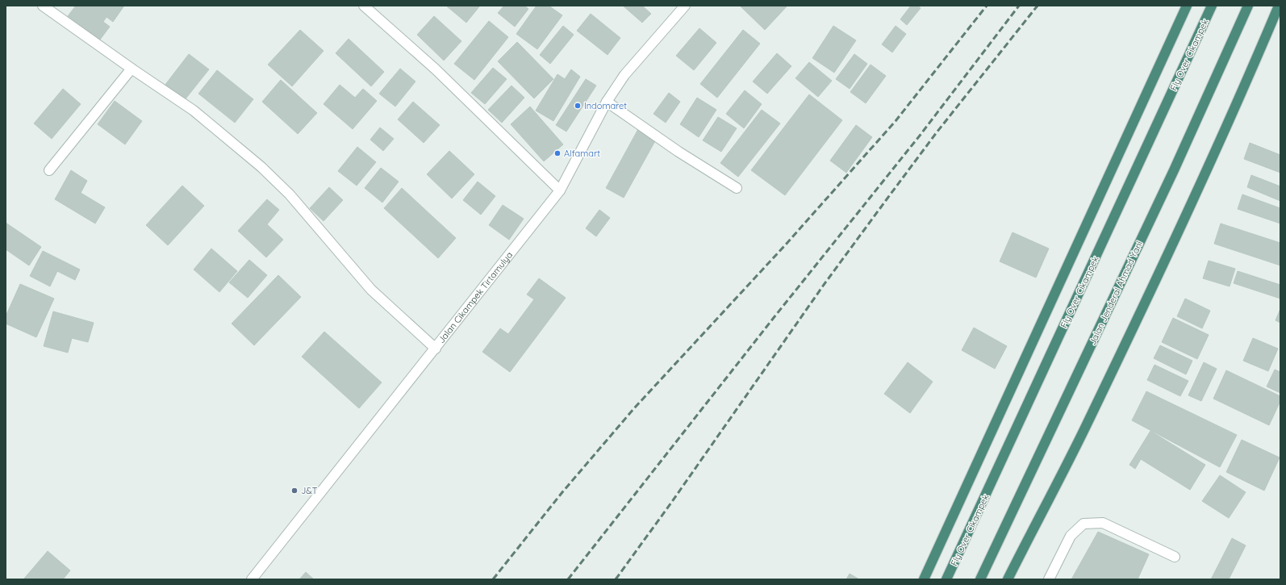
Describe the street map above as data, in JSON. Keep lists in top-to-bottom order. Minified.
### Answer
{"streets":{"highway":["Fly Over Cikampek","Jalan Jenderal Ahmad Yani"],"street":["Jalan Cikampek Tirtamulya"]},"places":["Indomaret","Alfamart","J&T"]}
